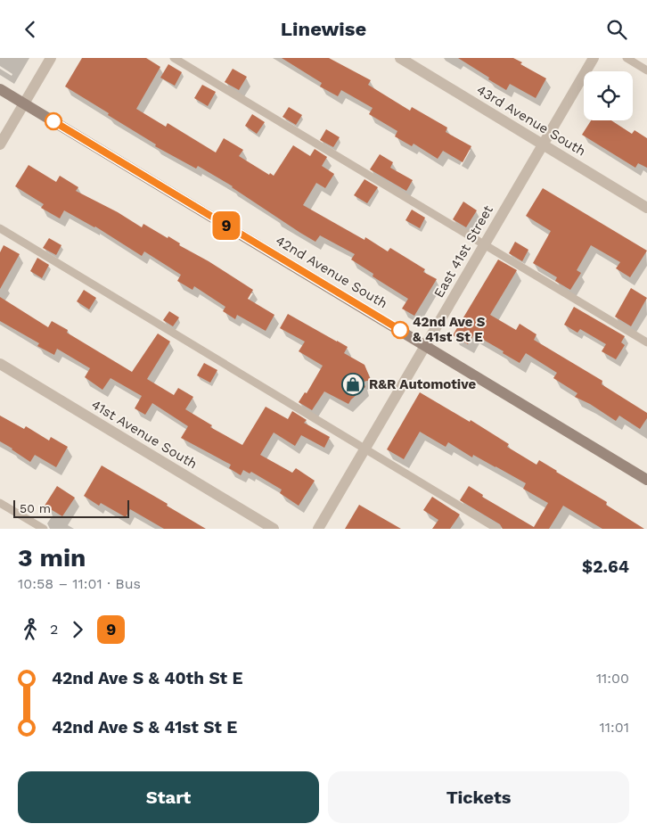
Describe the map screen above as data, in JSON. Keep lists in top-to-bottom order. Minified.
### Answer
{"streets":{"street":["43rd Avenue South","East 41st Street","42nd Avenue South","41st Avenue South"]},"crossings":[["43rd Avenue South","East 41st Street"],["East 41st Street","42nd Avenue South"]],"places":{"other":["42nd Ave S & 41st St E"],"shop":["R&R Automotive"]},"lines":["bus line 9"],"scale_bar":"50 m","page":{"header":"Linewise","on_map":"9","scale":"50 m","heading":["3 min","10:58 – 11:01 · Bus","$2.64"],"legs":["2","9"],"list":[{"name":"42nd Ave S & 40th St E","value":"11:00"},{"name":"42nd Ave S & 41st St E","value":"11:01"}],"buttons":["Start","Tickets"]}}
